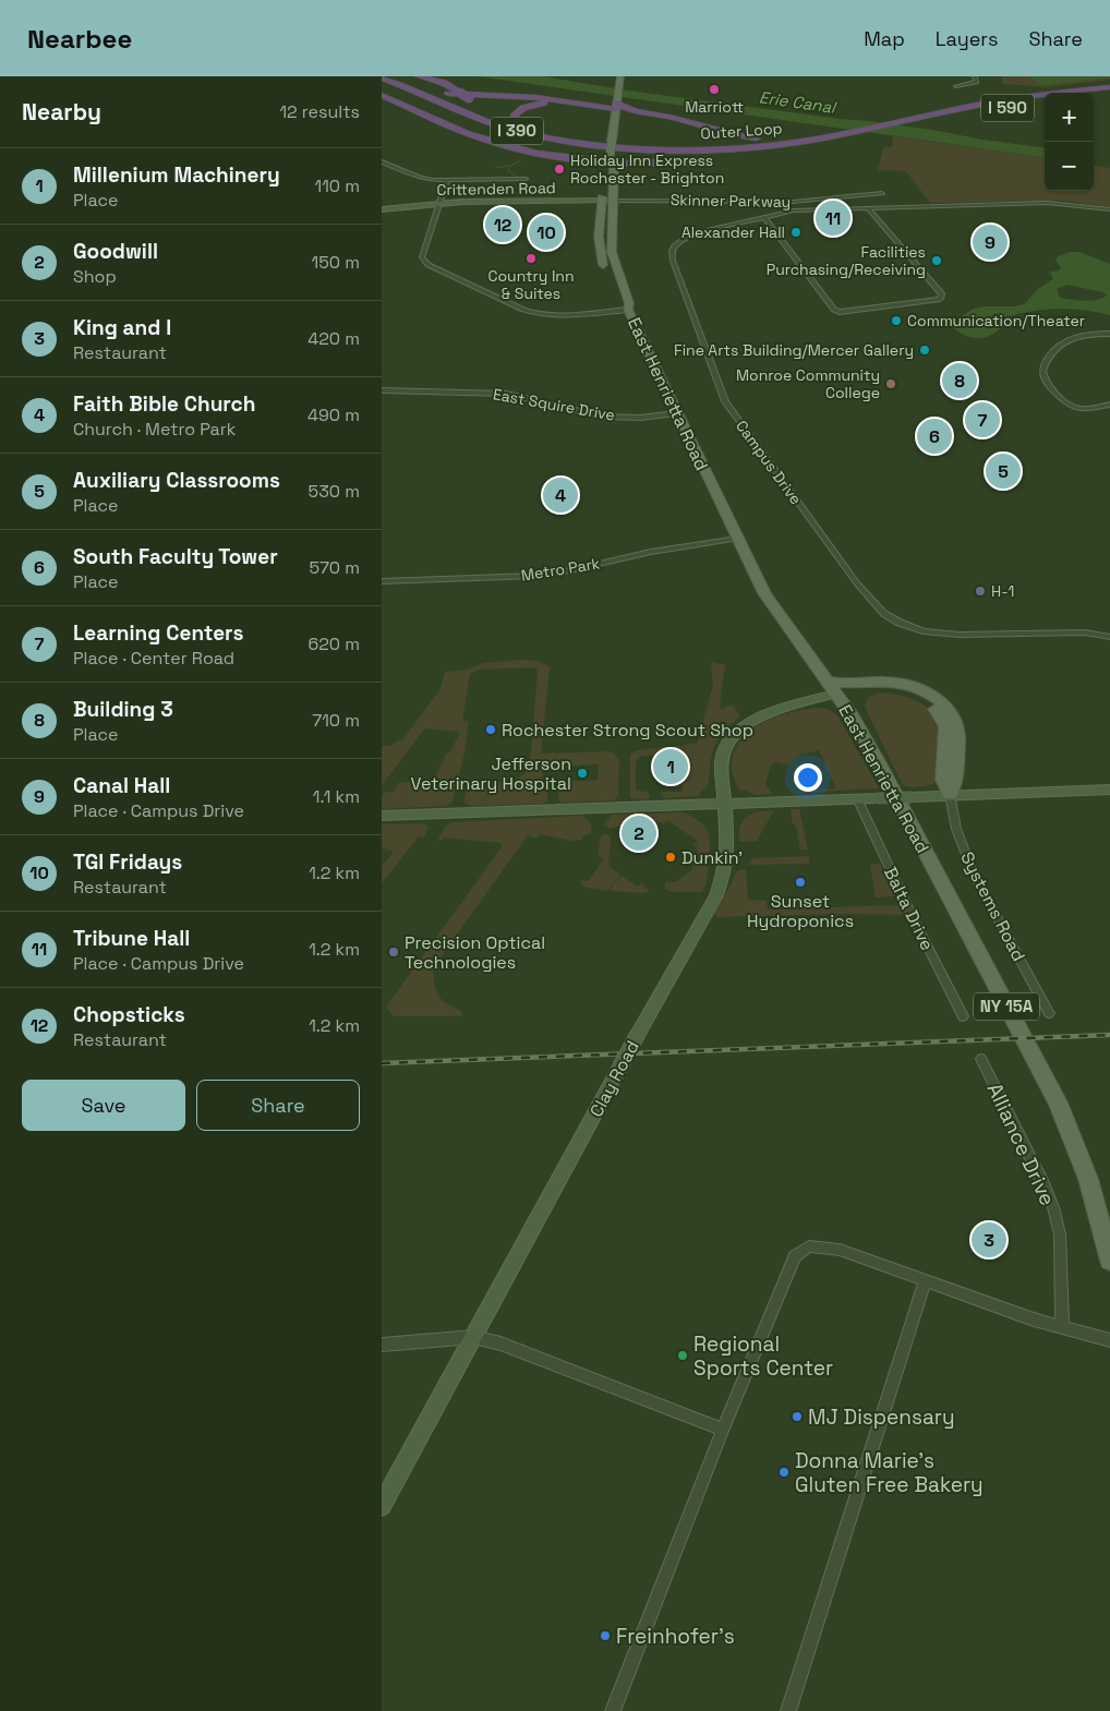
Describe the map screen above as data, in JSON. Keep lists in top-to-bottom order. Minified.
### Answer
{"streets":{"highway":["I 590","I 390","Outer Loop"],"main road":["East Henrietta Road","NY 15A"],"street":["Crittenden Road","Skinner Parkway","East Squire Drive","Campus Drive","Metro Park","Systems Road","Balta Drive","Clay Road","Alliance Drive"]},"crossings":[["Crittenden Road","Skinner Parkway"],["Crittenden Road","East Henrietta Road"],["Skinner Parkway","East Henrietta Road"],["East Henrietta Road","East Squire Drive"],["East Henrietta Road","Metro Park"],["East Henrietta Road","Clay Road"]],"water":["Erie Canal"],"places":["Marriott","Holiday Inn Express Rochester - Brighton","Alexander Hall","Country Inn & Suites","Facilities Purchasing/Receiving","Communication/Theater","Fine Arts Building/Mercer Gallery","Monroe Community College","H-1","Rochester Strong Scout Shop","Jefferson Veterinary Hospital","Dunkin'","Sunset Hydroponics","Precision Optical Technologies","Regional Sports Center","MJ Dispensary","Donna Marie's Gluten Free Bakery","Freinhofer's"],"page":{"header":"Nearbee","nav":["Map","Layers","Share"],"heading":["Nearby","12 results"],"map_buttons":["+","−"],"list":[{"mark":"1","name":"Millenium Machinery","note":"Place","value":"110 m"},{"mark":"2","name":"Goodwill","note":"Shop","value":"150 m"},{"mark":"3","name":"King and I","note":"Restaurant","value":"420 m"},{"mark":"4","name":"Faith Bible Church","note":"Church · Metro Park","value":"490 m"},{"mark":"5","name":"Auxiliary Classrooms","note":"Place","value":"530 m"},{"mark":"6","name":"South Faculty Tower","note":"Place","value":"570 m"},{"mark":"7","name":"Learning Centers","note":"Place · Center Road","value":"620 m"},{"mark":"8","name":"Building 3","note":"Place","value":"710 m"},{"mark":"9","name":"Canal Hall","note":"Place · Campus Drive","value":"1.1 km"},{"mark":"10","name":"TGI Fridays","note":"Restaurant","value":"1.2 km"},{"mark":"11","name":"Tribune Hall","note":"Place · Campus Drive","value":"1.2 km"},{"mark":"12","name":"Chopsticks","note":"Restaurant","value":"1.2 km"}],"pins":["11","12","10","9","8","7","6","5","4","1","2","3"],"buttons":["Save","Share"]}}
